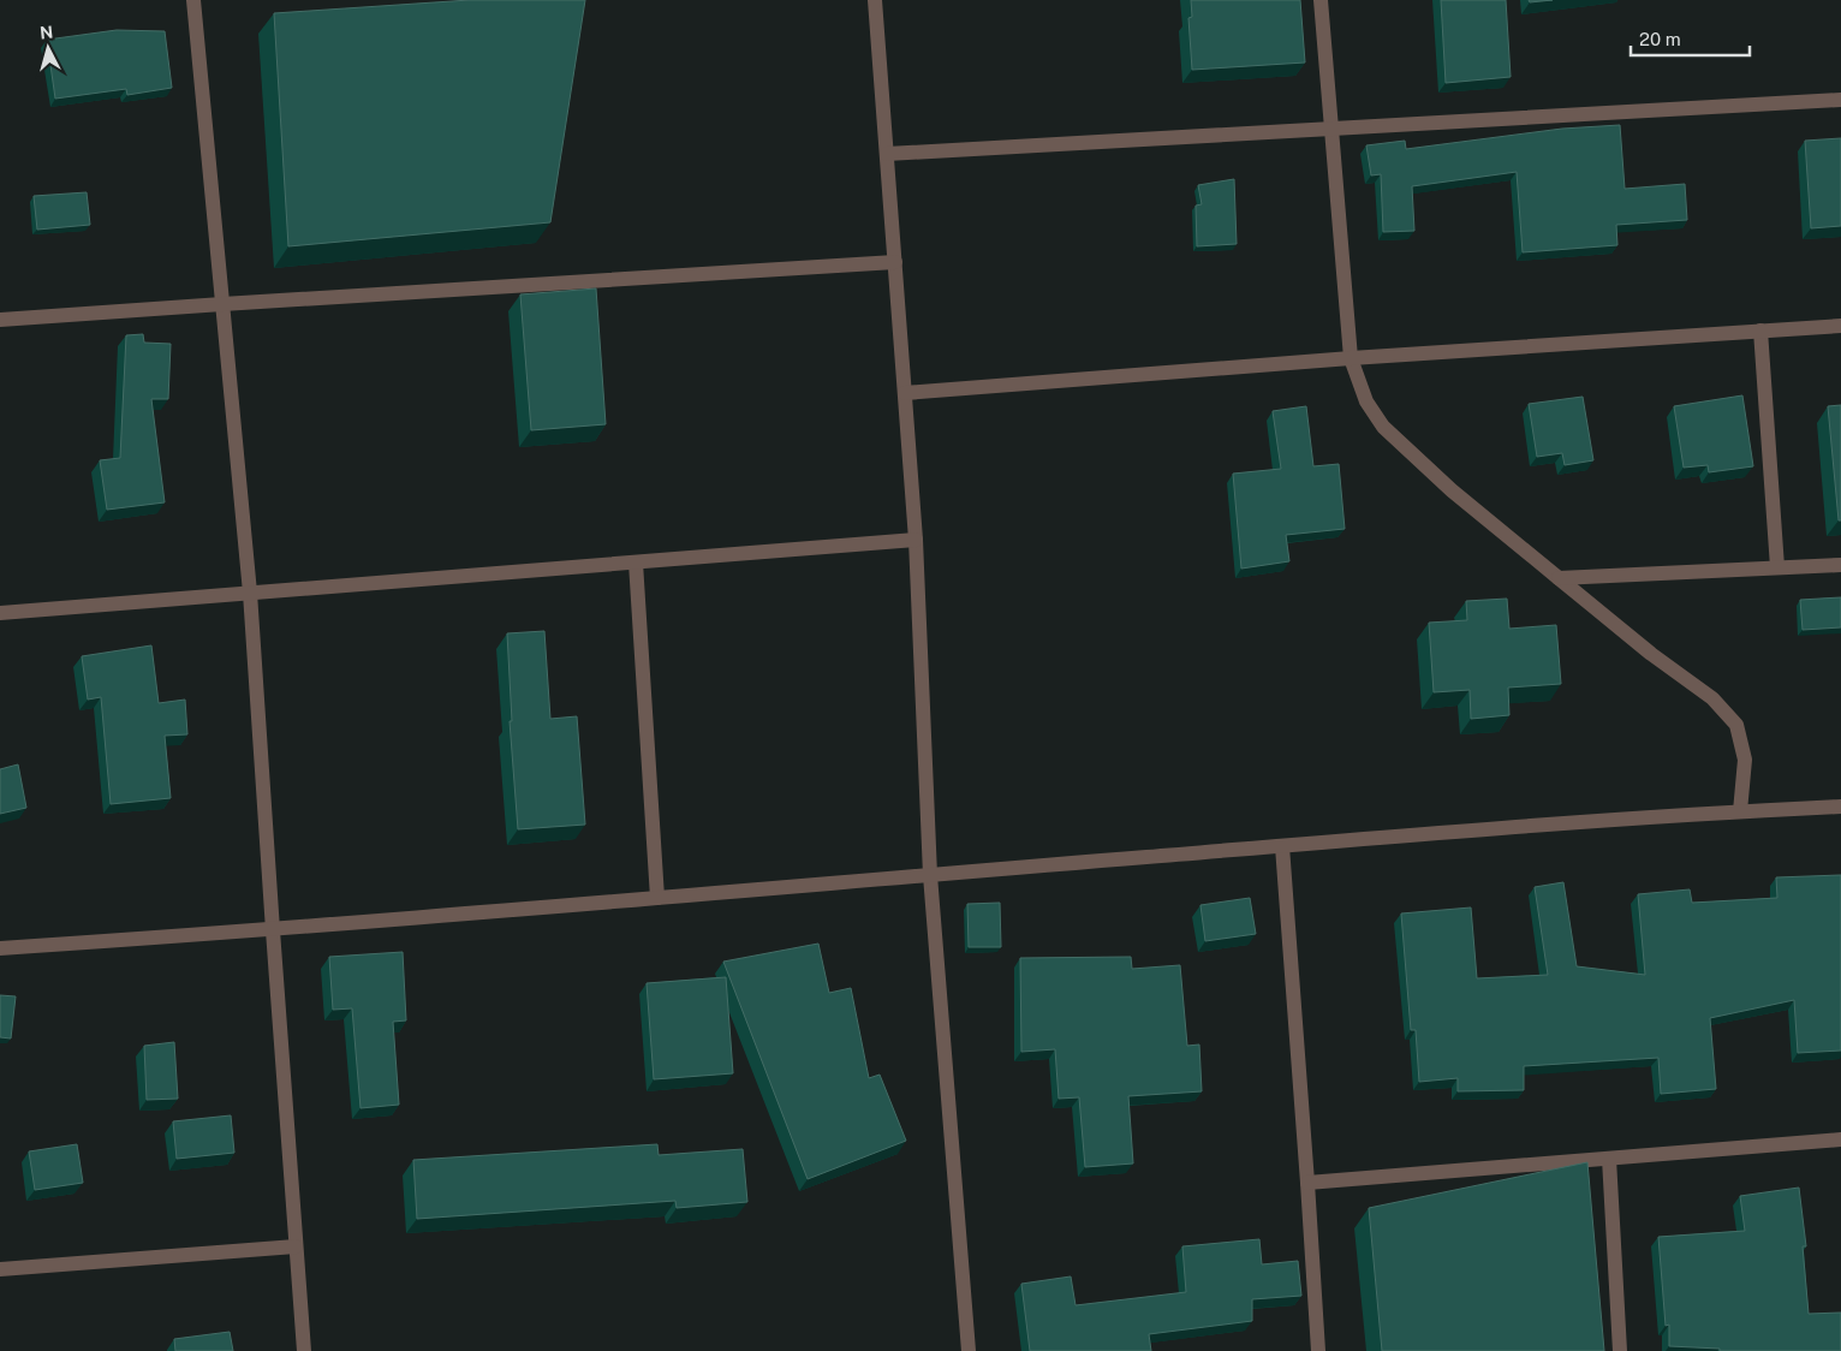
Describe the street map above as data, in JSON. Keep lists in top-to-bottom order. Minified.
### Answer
{"scale_bar":"20 m","north":"top"}
